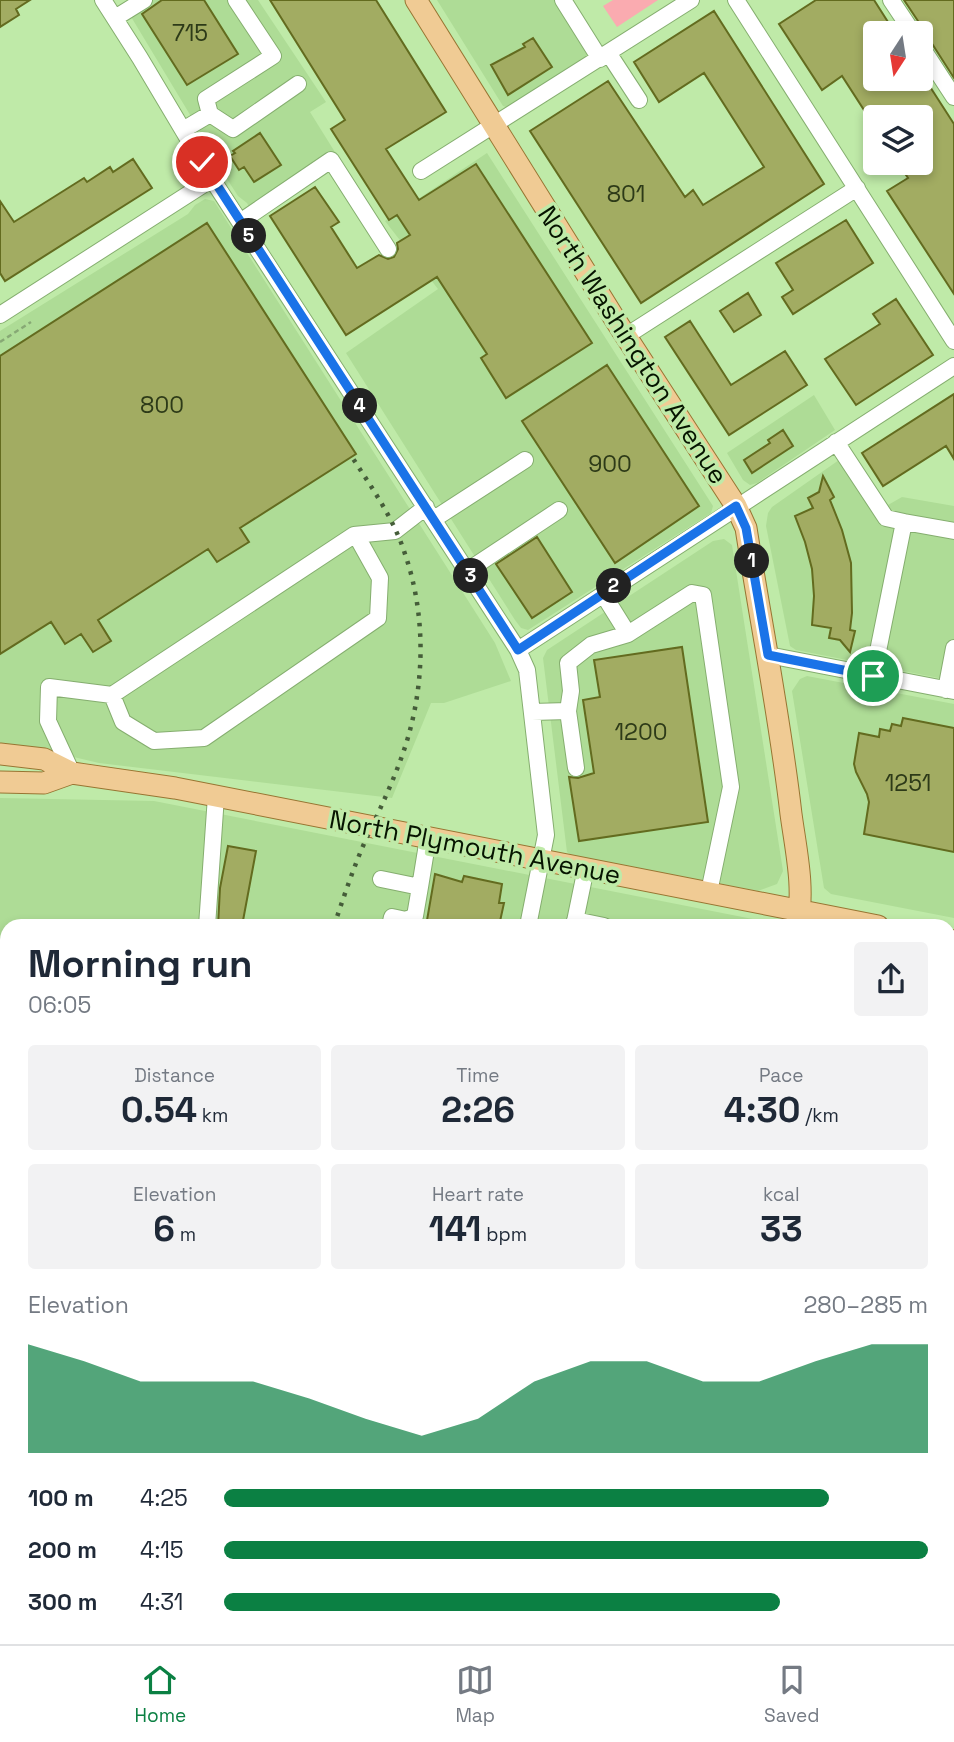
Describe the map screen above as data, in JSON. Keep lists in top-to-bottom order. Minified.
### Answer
{"streets":{"main road":["North Washington Avenue","North Plymouth Avenue"]},"crossings":[["North Washington Avenue","North Plymouth Avenue"]],"house_numbers":["715","801","800","900","1200","1251"],"north":"bottom","page":{"pins":["5","4","1","3","2"],"heading":["Morning run","06:05"],"stats":[["Distance","0.54 km"],["Time","2:26"],["Pace","4:30 /km"],["Elevation","6 m"],["Heart rate","141 bpm"],["kcal","33"]],"chart":["Elevation","280–285 m"],"list":[{"name":"100 m","note":"4:25"},{"name":"200 m","note":"4:15"},{"name":"300 m","note":"4:31"}],"tabs":["Home","Map","Saved"]}}
